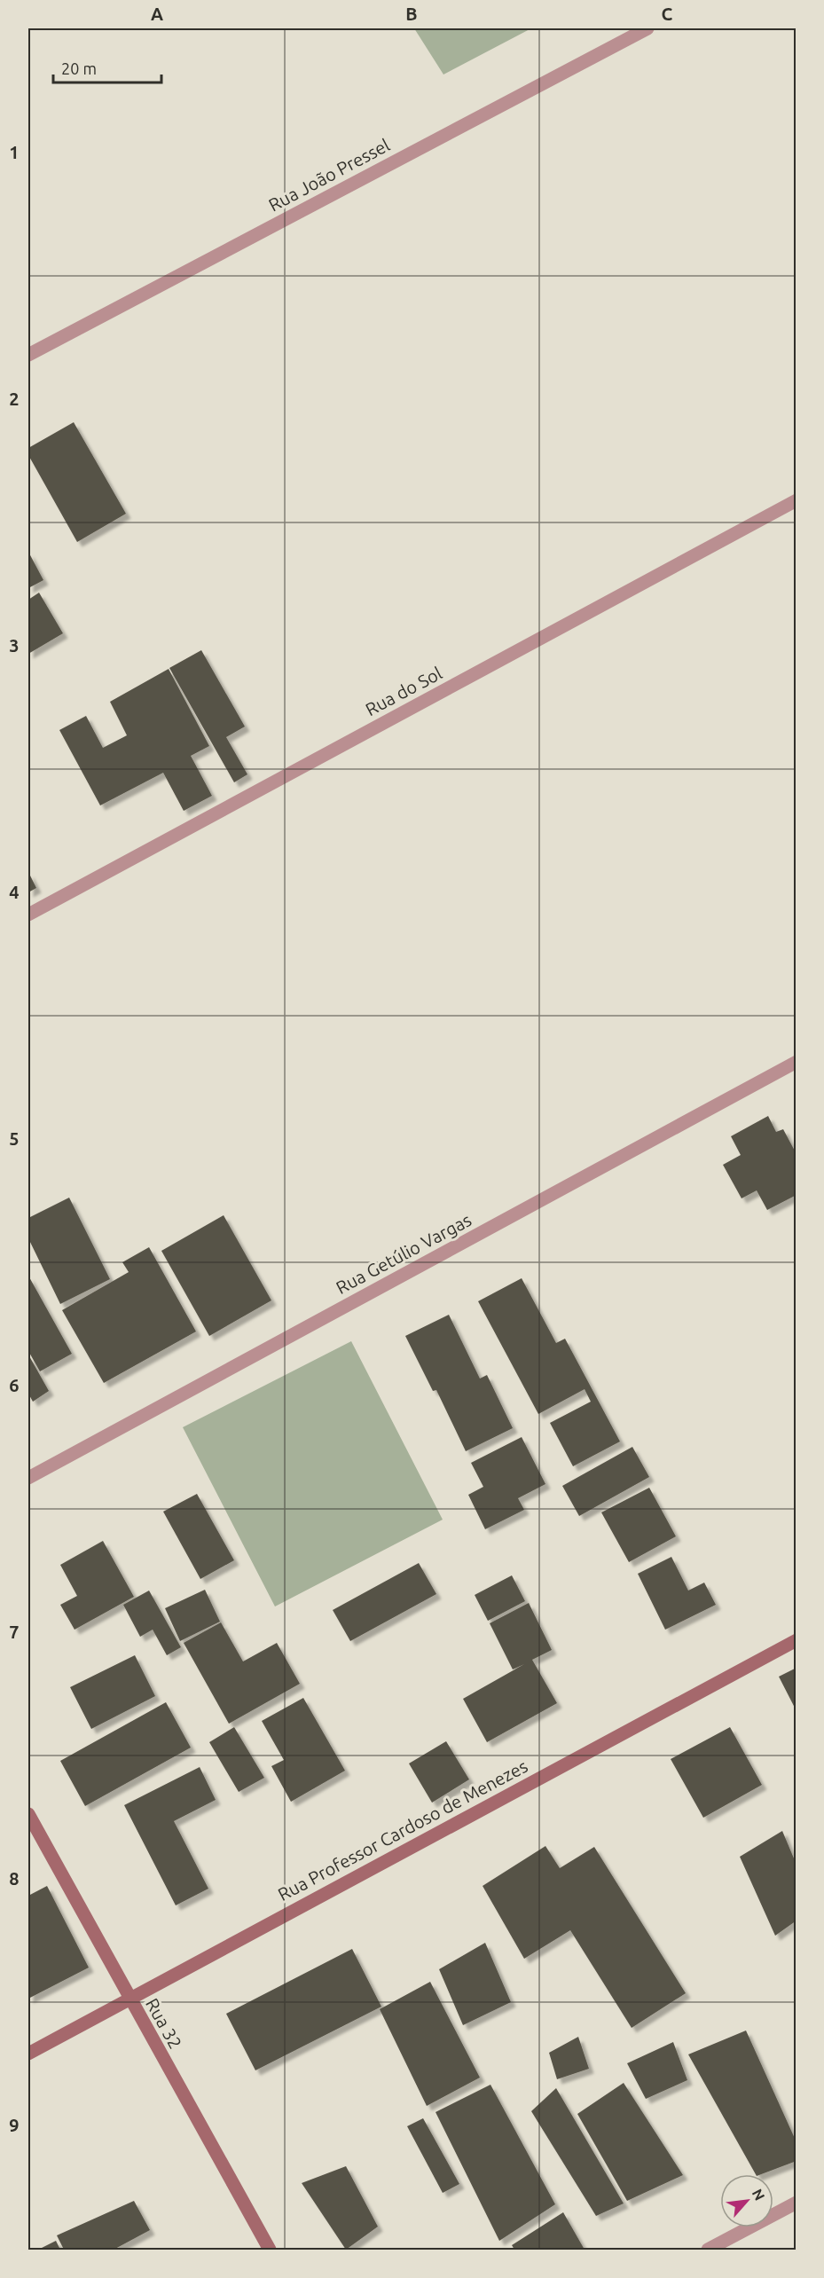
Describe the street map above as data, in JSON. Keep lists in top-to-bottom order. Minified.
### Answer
{"streets":{"main road":["Rua Professor Cardoso de Menezes","Rua 32"],"street":["Rua João Pressel","Rua do Sol","Rua Getúlio Vargas"]},"crossings":[["Rua Professor Cardoso de Menezes","Rua 32"]],"scale_bar":"20 m","north":"top right","grid":{"columns":["A","B","C"],"rows":["1","2","3","4","5","6","7","8","9"]}}
